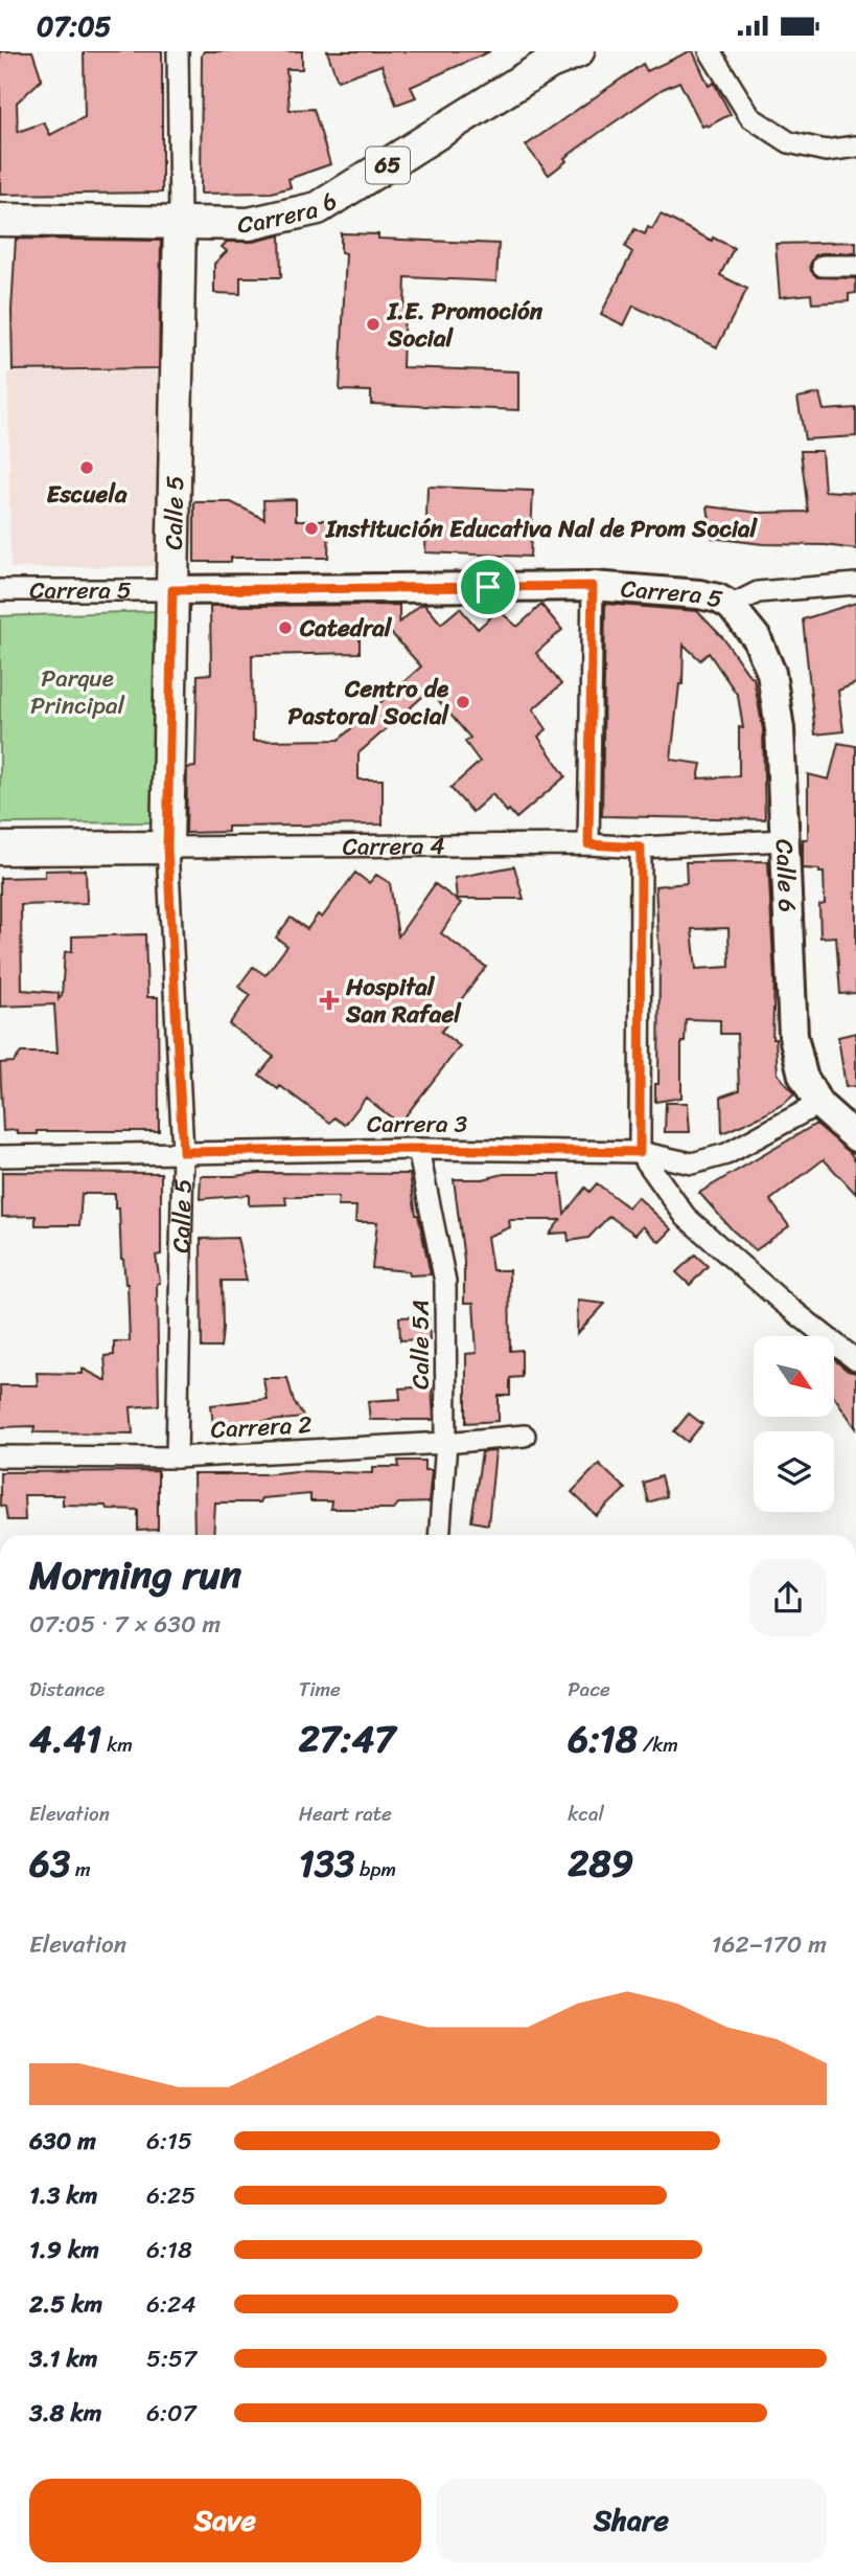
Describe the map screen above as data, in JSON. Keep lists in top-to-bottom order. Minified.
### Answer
{"streets":{"main road":["65","Carrera 6","Calle 5","Carrera 5","Carrera 4","Calle 6"],"street":["Carrera 3","Calle 5A","Carrera 2"]},"crossings":[["Carrera 6","Calle 5"],["Calle 5","Carrera 5"],["Calle 5","Carrera 4"],["Calle 5","Carrera 3"],["Calle 5","Carrera 2"],["Carrera 5","Calle 6"],["Carrera 4","Calle 6"],["Calle 6","Carrera 3"],["Carrera 3","Calle 5A"],["Calle 5A","Carrera 2"]],"parks":["Parque Principal"],"places":{"other":["I.E. Promoción Social","Escuela","Institución Educativa Nal de Prom Social","Catedral","Centro de Pastoral Social"],"health":["Hospital San Rafael"]},"north":"bottom right","page":{"status":"07:05","heading":["Morning run","07:05 · 7 × 630 m"],"stats":[["Distance","4.41 km"],["Time","27:47"],["Pace","6:18 /km"],["Elevation","63 m"],["Heart rate","133 bpm"],["kcal","289"]],"chart":["Elevation","162–170 m"],"list":[{"name":"630 m","note":"6:15"},{"name":"1.3 km","note":"6:25"},{"name":"1.9 km","note":"6:18"},{"name":"2.5 km","note":"6:24"},{"name":"3.1 km","note":"5:57"},{"name":"3.8 km","note":"6:07"}],"buttons":["Save","Share"]}}
